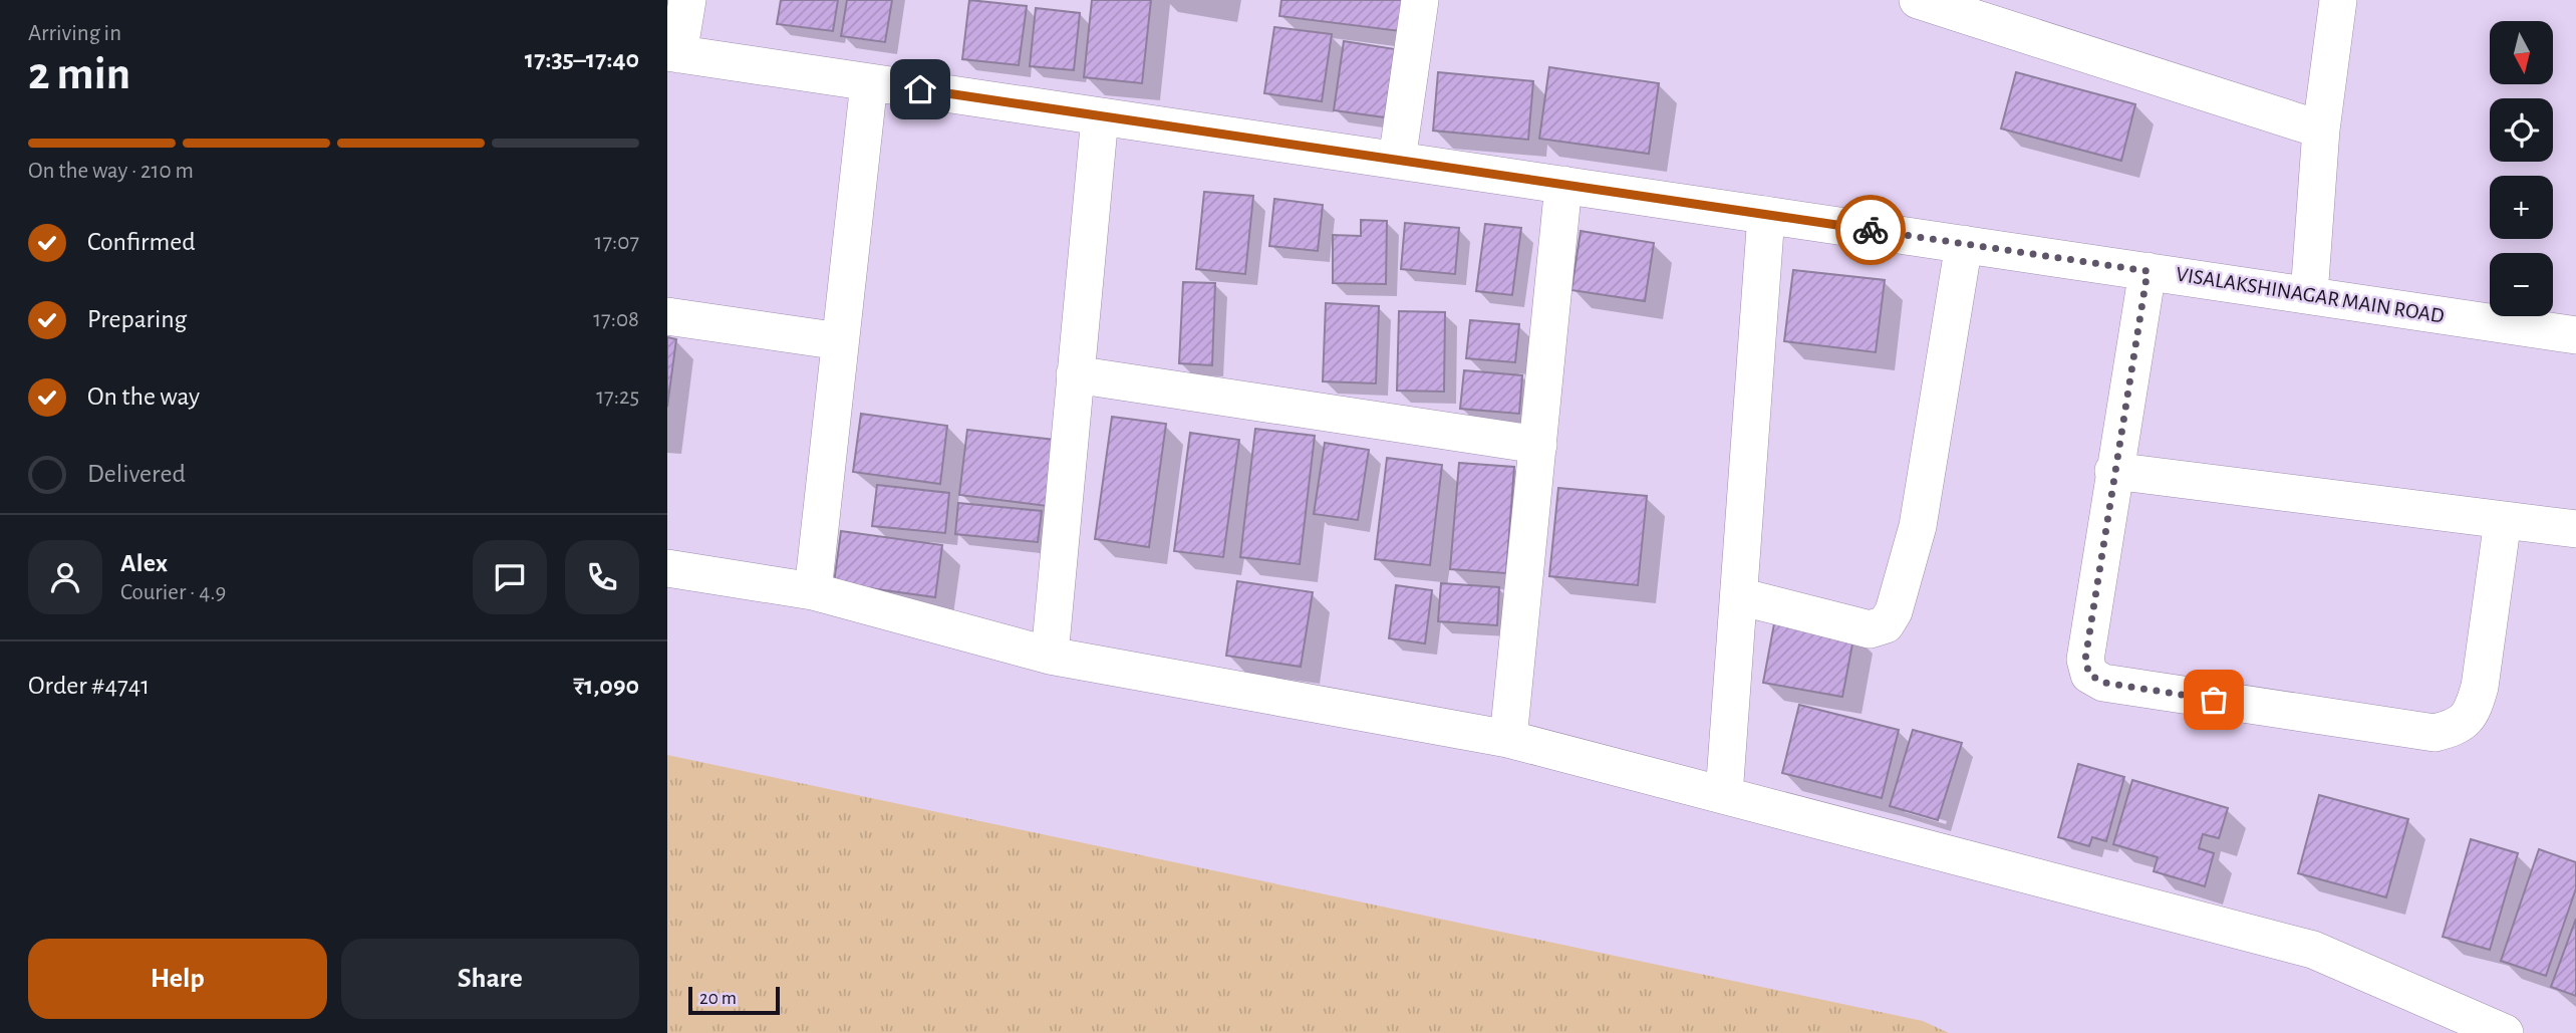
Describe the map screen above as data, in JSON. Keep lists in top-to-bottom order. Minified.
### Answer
{"streets":{"street":["VISALAKSHINAGAR MAIN ROAD"]},"scale_bar":"20 m","north":"bottom","page":{"heading":["2 min","Arriving in","17:35–17:40"],"panel":["Alex","Courier · 4.9","Order #4741","₹1,090"],"map_buttons":["+","−"],"bar":"On the way · 210 m","list":[["Confirmed","17:07"],["Preparing","17:08"],["On the way","17:25"],"Delivered"],"buttons":["Help","Share"],"scale":"20 m"}}
